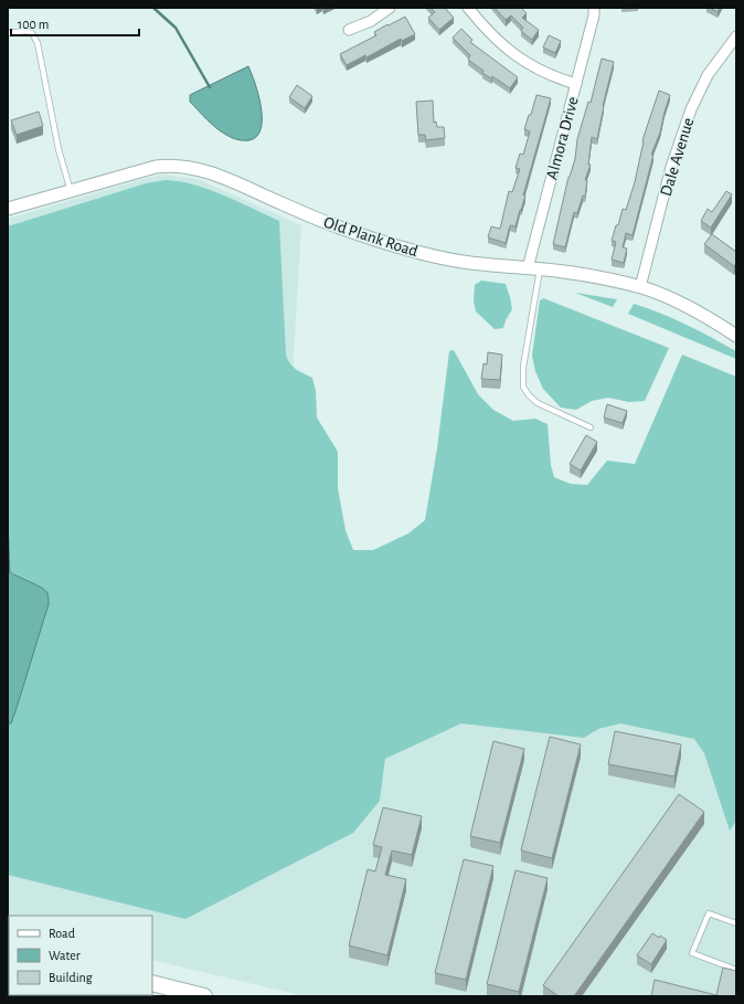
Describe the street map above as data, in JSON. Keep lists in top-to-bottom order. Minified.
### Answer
{"streets":{"street":["Almora Drive","Dale Avenue","Old Plank Road"]},"crossings":[["Almora Drive","Old Plank Road"],["Dale Avenue","Old Plank Road"]],"legend":["Road","Water","Building"],"scale_bar":"100 m"}
